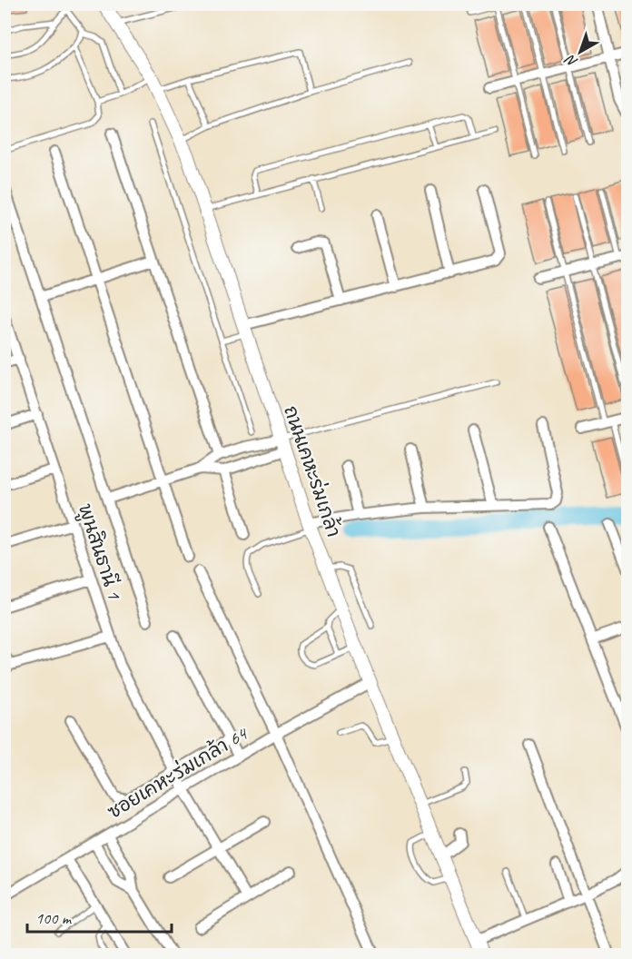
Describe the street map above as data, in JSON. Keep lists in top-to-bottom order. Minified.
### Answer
{"streets":{"street":["ถนนเคหะร่มเกล้า","พูนสินธานี 1","ซอยเคหะร่มเกล้า 64"]},"crossings":[["ถนนเคหะร่มเกล้า","ซอยเคหะร่มเกล้า 64"],["พูนสินธานี 1","ซอยเคหะร่มเกล้า 64"]],"scale_bar":"100 m","north":"bottom left"}
